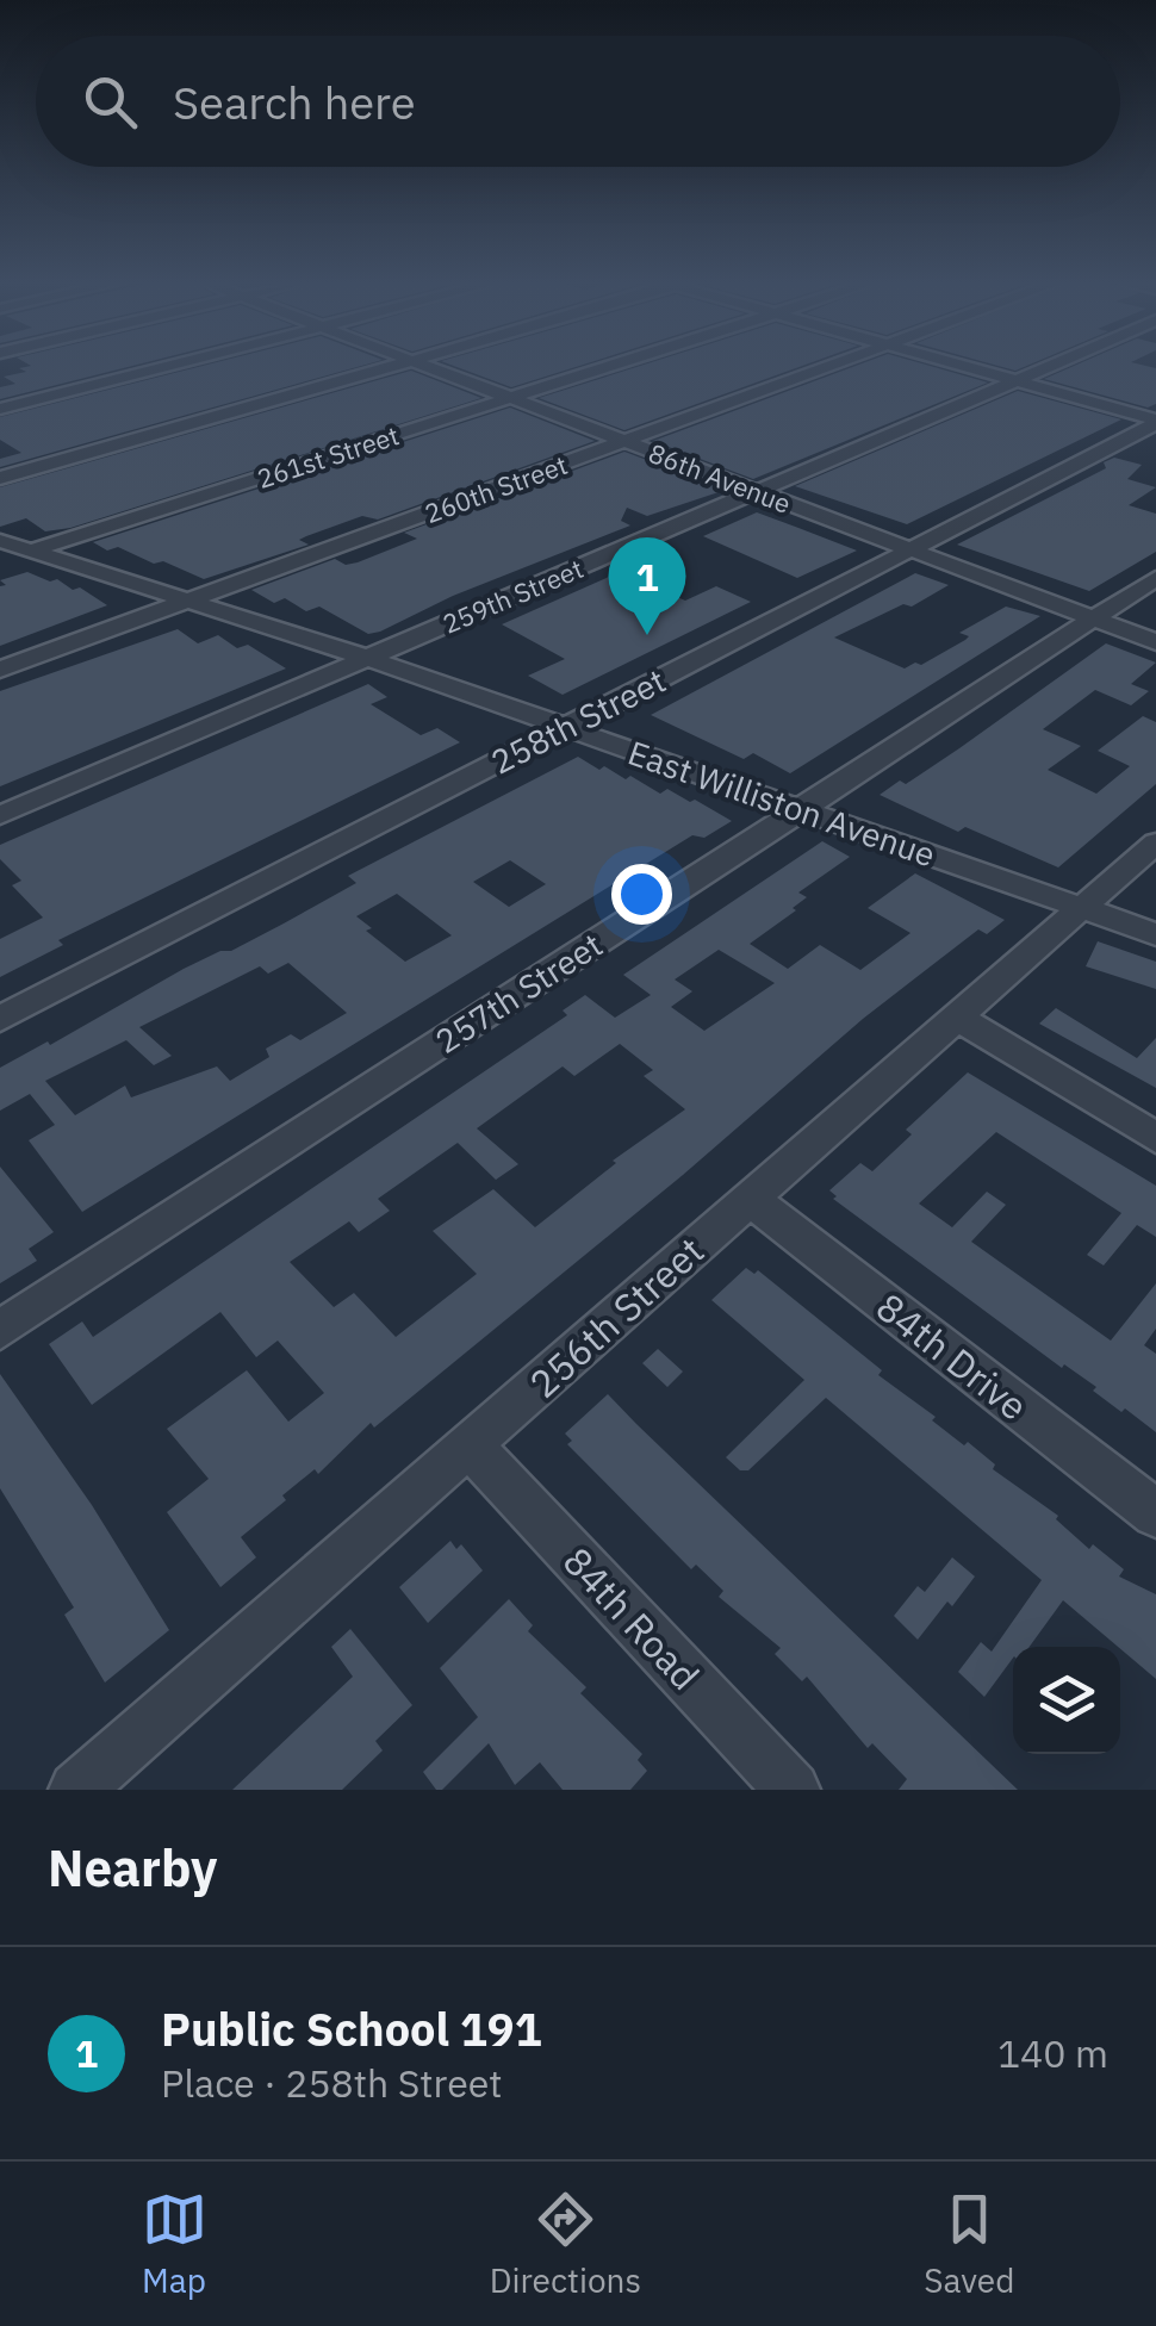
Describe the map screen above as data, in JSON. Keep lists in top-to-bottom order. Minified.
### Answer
{"streets":{"street":["261st Street","86th Avenue","260th Street","259th Street","258th Street","East Williston Avenue","257th Street","256th Street","84th Drive","84th Road"]},"crossings":[["261st Street","86th Avenue"],["261st Street","East Williston Avenue"],["86th Avenue","260th Street"],["86th Avenue","259th Street"],["86th Avenue","258th Street"],["86th Avenue","257th Street"],["260th Street","East Williston Avenue"],["259th Street","East Williston Avenue"],["258th Street","East Williston Avenue"],["East Williston Avenue","257th Street"],["East Williston Avenue","256th Street"],["256th Street","84th Drive"],["256th Street","84th Road"]],"page":{"search":"Search here","pins":"1","heading":"Nearby","list":[{"mark":"1","name":"Public School 191","note":"Place · 258th Street","value":"140 m"}],"nav":["Map","Directions","Saved"]}}
